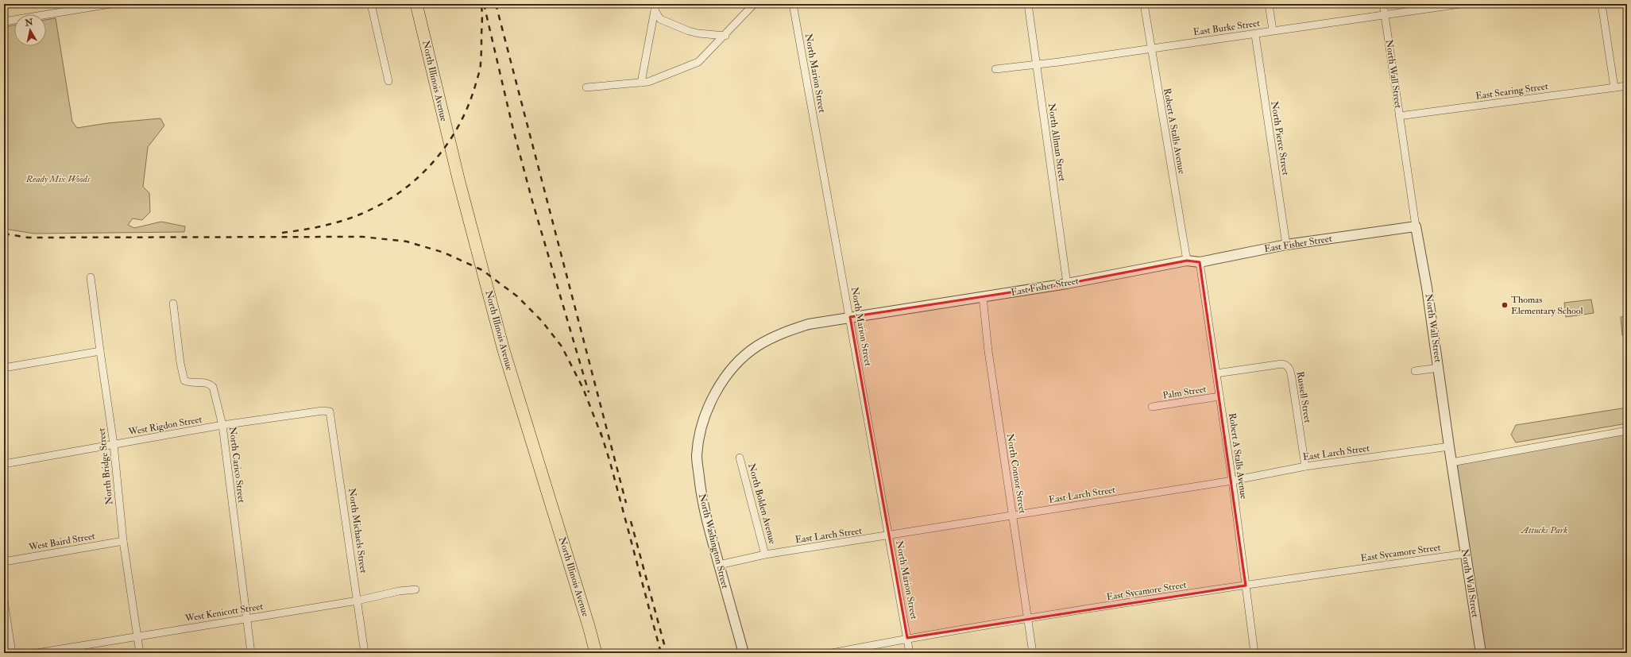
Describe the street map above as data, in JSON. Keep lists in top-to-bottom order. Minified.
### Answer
{"streets":{"main road":["North Illinois Avenue"],"street":["East Burke Street","North Marion Street","North Wall Street","East Searing Street","Robert A Stalls Avenue","North Pierce Street","North Allman Street","East Fisher Street","Palm Street","Russell Street","West Rigdon Street","East Larch Street","North Carico Street","North Bridge Street","North Connor Street","North Bolden Avenue","North Michaels Street","North Washington Street","West Baird Street","East Sycamore Street","West Kenicott Street"]},"crossings":[["East Burke Street","North Wall Street"],["East Burke Street","Robert A Stalls Avenue"],["East Burke Street","North Pierce Street"],["East Burke Street","North Allman Street"],["North Marion Street","East Fisher Street"],["North Marion Street","East Larch Street"],["North Marion Street","East Sycamore Street"],["North Wall Street","East Searing Street"],["North Wall Street","East Fisher Street"],["North Wall Street","East Larch Street"],["North Wall Street","East Sycamore Street"],["Robert A Stalls Avenue","East Fisher Street"],["Robert A Stalls Avenue","Palm Street"],["Robert A Stalls Avenue","Russell Street"],["Robert A Stalls Avenue","East Larch Street"],["Robert A Stalls Avenue","East Sycamore Street"],["North Pierce Street","East Fisher Street"],["North Allman Street","East Fisher Street"],["East Fisher Street","North Connor Street"],["East Fisher Street","North Washington Street"],["Russell Street","East Larch Street"],["West Rigdon Street","North Carico Street"],["West Rigdon Street","North Bridge Street"],["West Rigdon Street","North Michaels Street"],["East Larch Street","North Connor Street"],["East Larch Street","North Bolden Avenue"],["East Larch Street","North Washington Street"],["North Carico Street","West Kenicott Street"],["North Bridge Street","West Baird Street"],["North Bridge Street","West Kenicott Street"],["North Connor Street","East Sycamore Street"],["North Michaels Street","West Kenicott Street"]],"parks":["Ready Mix Woods","Attucks Park"],"places":["Thomas Elementary School"],"north":"top"}
